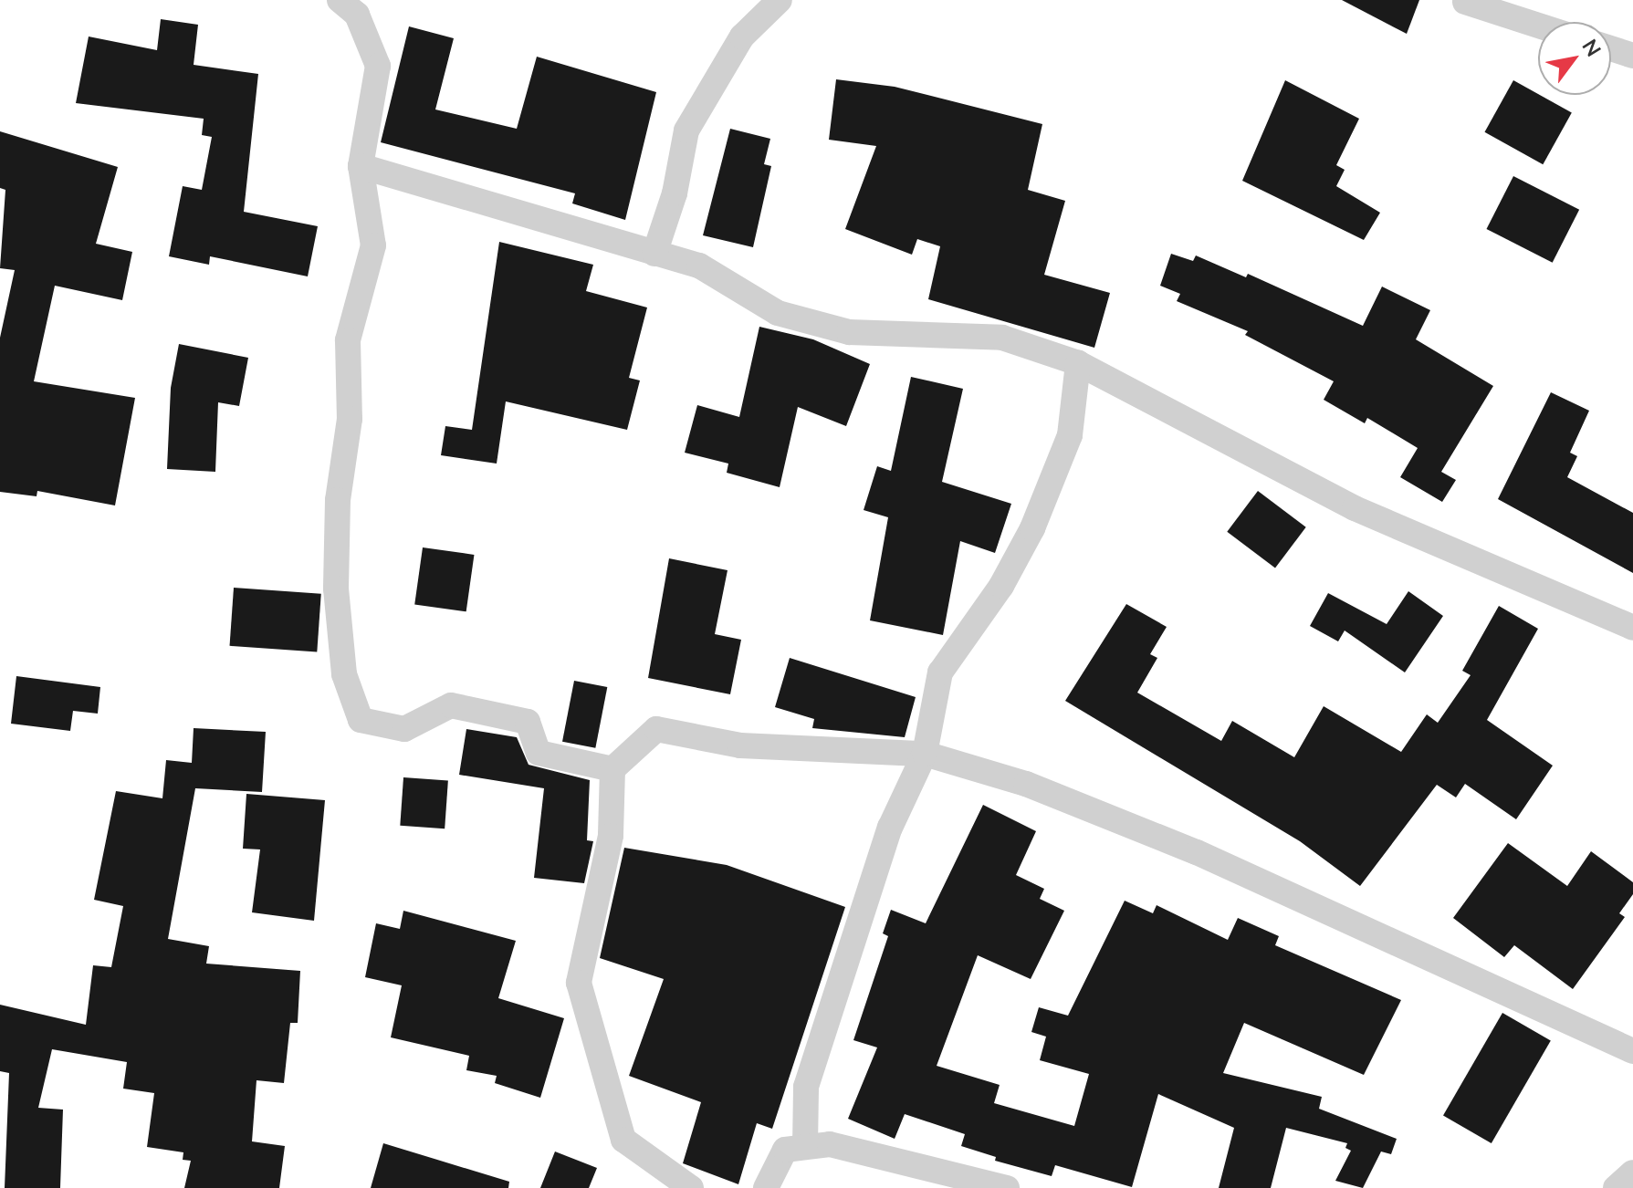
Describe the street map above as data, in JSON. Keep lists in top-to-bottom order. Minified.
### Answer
{"north":"top right"}
